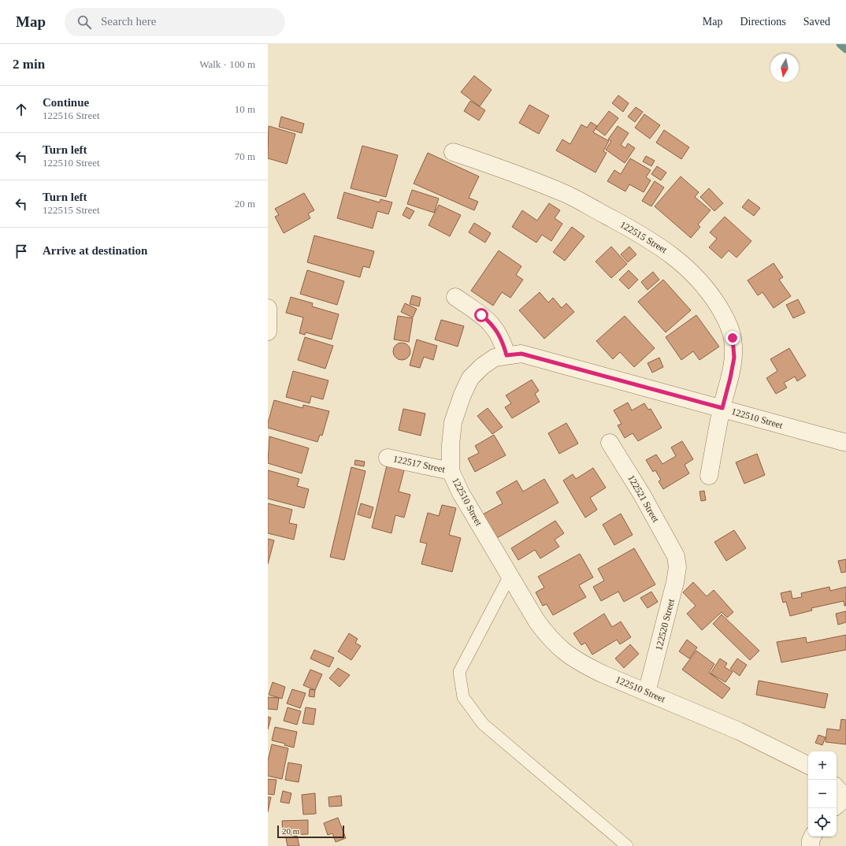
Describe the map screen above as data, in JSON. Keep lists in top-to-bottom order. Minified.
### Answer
{"streets":{"street":["122515 Street","122510 Street","122517 Street","122521 Street","122520 Street"]},"crossings":[["122515 Street","122510 Street"],["122510 Street","122517 Street"],["122510 Street","122520 Street"],["122521 Street","122520 Street"]],"scale_bar":"20 m","north":"bottom","page":{"header":"Map","search":"Search here","nav":["Map","Directions","Saved"],"heading":["2 min","Walk · 100 m"],"list":[["Continue","122516 Street","10 m"],["Turn left","122510 Street","70 m"],["Turn left","122515 Street","20 m"],"Arrive at destination"],"map_buttons":["+","−"],"scale":"20 m"}}
